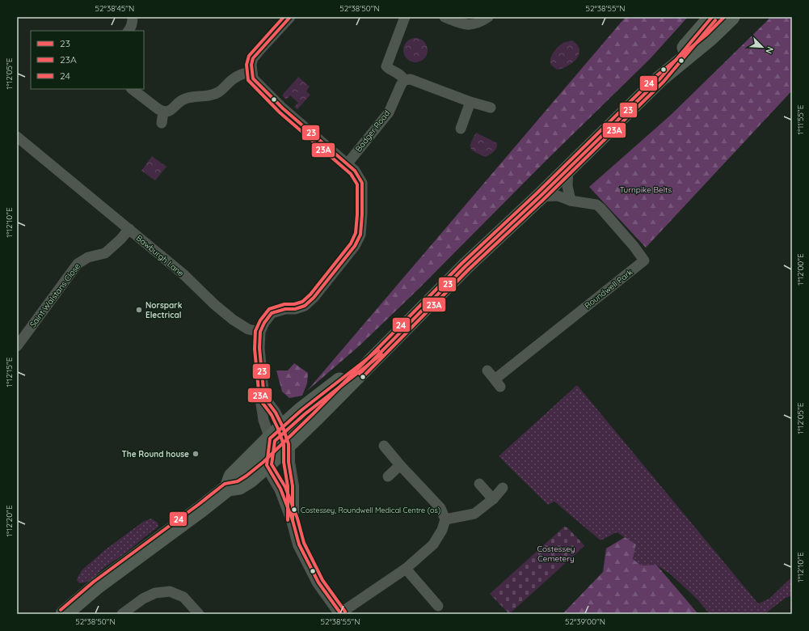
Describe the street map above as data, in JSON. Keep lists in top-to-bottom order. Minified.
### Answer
{"streets":{"street":["Badger Road","Bawburgh Lane","Roundwell Park","Saint Walstans Close"]},"crossings":[["Bawburgh Lane","Saint Walstans Close"]],"parks":["Turnpike Belts","Costessey Cemetery"],"places":["Norspark Electrical","The Round house","Costessey, Roundwell Medical Centre (os)"],"lines":["transit line 23","transit line 23A","transit line 24"],"legend":["23","23A","24"],"north":"bottom right","coordinates":["52°38'45\"N","52°38'50\"N","52°38'55\"N","1°12'05\"E","1°11'55\"E","1°12'10\"E","1°12'00\"E","1°12'15\"E","1°12'20\"E","52°39'00\"N"]}
